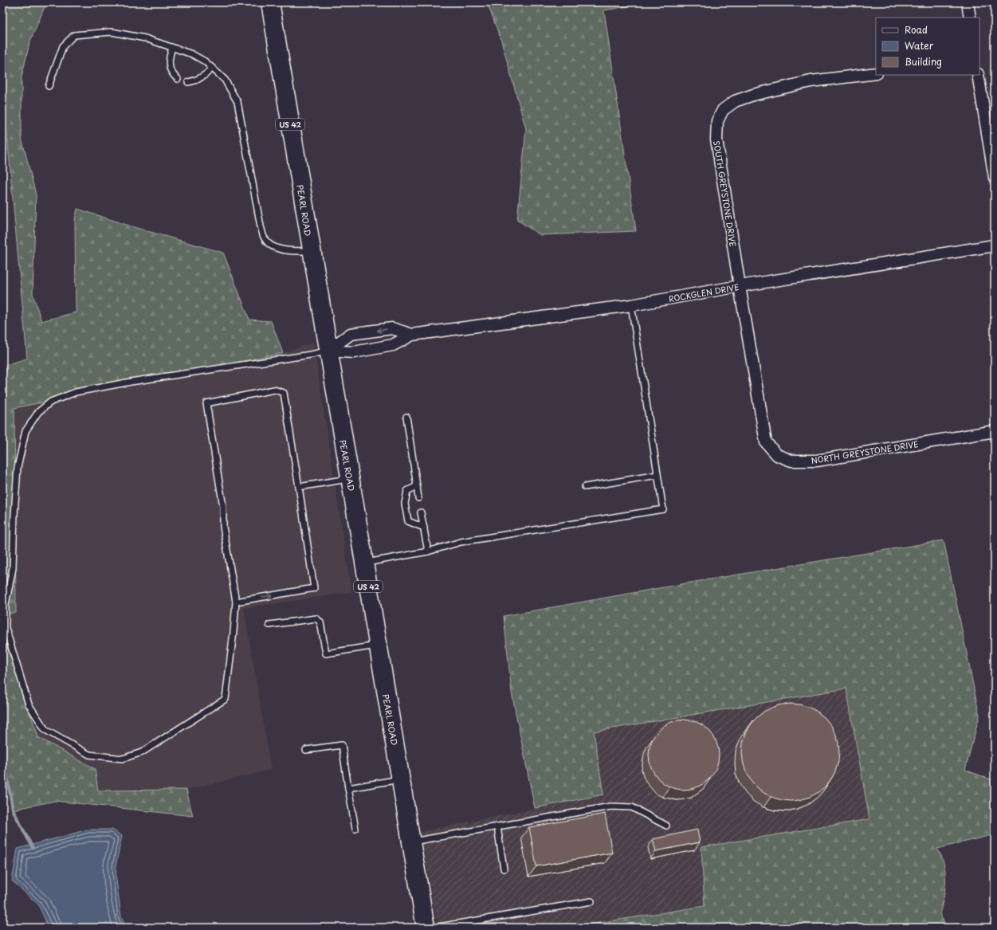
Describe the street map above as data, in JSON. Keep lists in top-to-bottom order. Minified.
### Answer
{"streets":{"main road":["US 42","PEARL ROAD"],"street":["SOUTH GREYSTONE DRIVE","ROCKGLEN DRIVE","NORTH GREYSTONE DRIVE"]},"crossings":[["SOUTH GREYSTONE DRIVE","ROCKGLEN DRIVE"],["SOUTH GREYSTONE DRIVE","NORTH GREYSTONE DRIVE"],["PEARL ROAD","ROCKGLEN DRIVE"],["ROCKGLEN DRIVE","NORTH GREYSTONE DRIVE"]],"legend":["Road","Water","Building"]}
